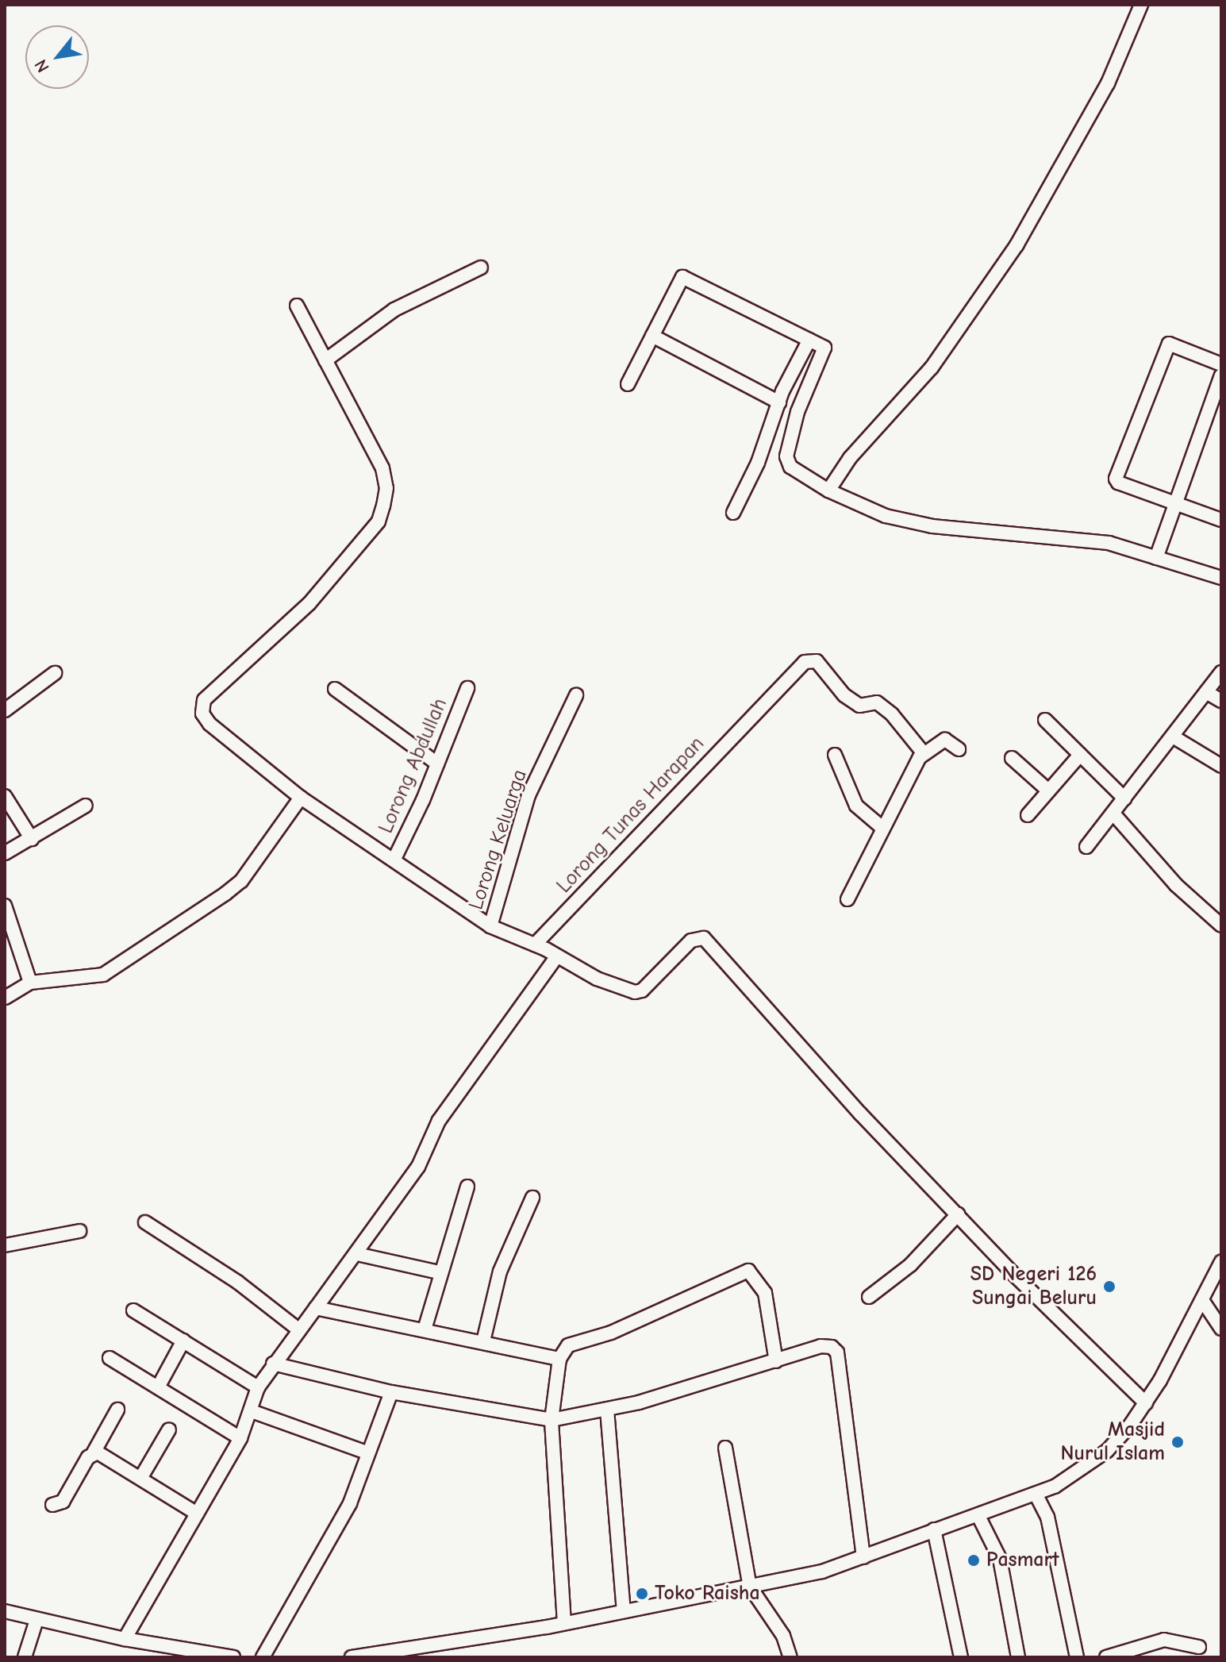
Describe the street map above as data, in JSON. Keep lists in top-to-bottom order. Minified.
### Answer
{"streets":{"street":["Lorong Abdullah","Lorong Tunas Harapan","Lorong Keluarga"]},"places":["SD Negeri 126 Sungai Beluru","Masjid Nurul Islam","Pasmart","Toko Raisha"],"north":"bottom left"}
